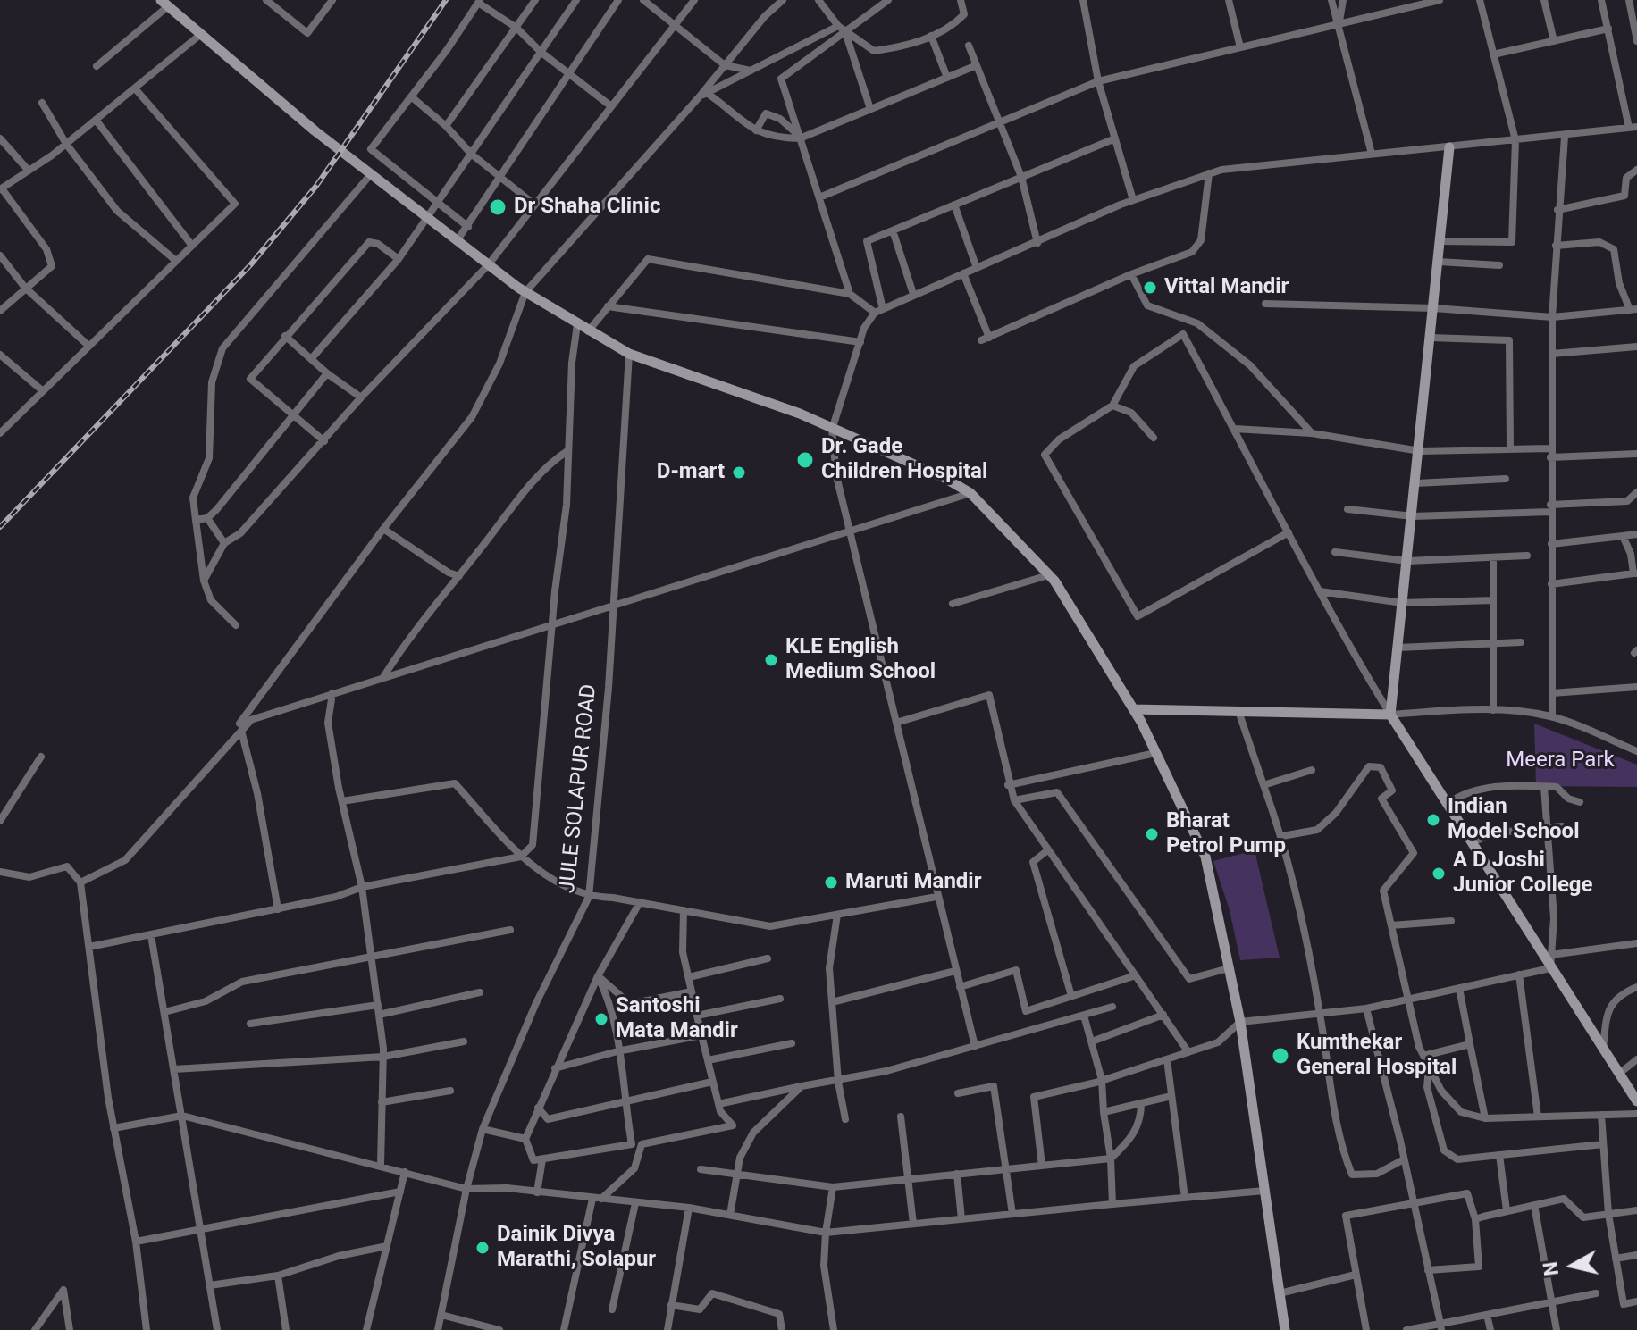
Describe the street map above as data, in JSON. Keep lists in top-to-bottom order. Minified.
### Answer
{"streets":{"street":["JULE SOLAPUR ROAD"]},"parks":["Meera Park"],"places":["Dr Shaha Clinic","Vittal Mandir","Dr. Gade Children Hospital","D-mart","KLE English Medium School","Indian Model School","Bharat Petrol Pump","A D Joshi Junior College","Maruti Mandir","Santoshi Mata Mandir","Kumthekar General Hospital","Dainik Divya Marathi, Solapur"],"north":"left"}
